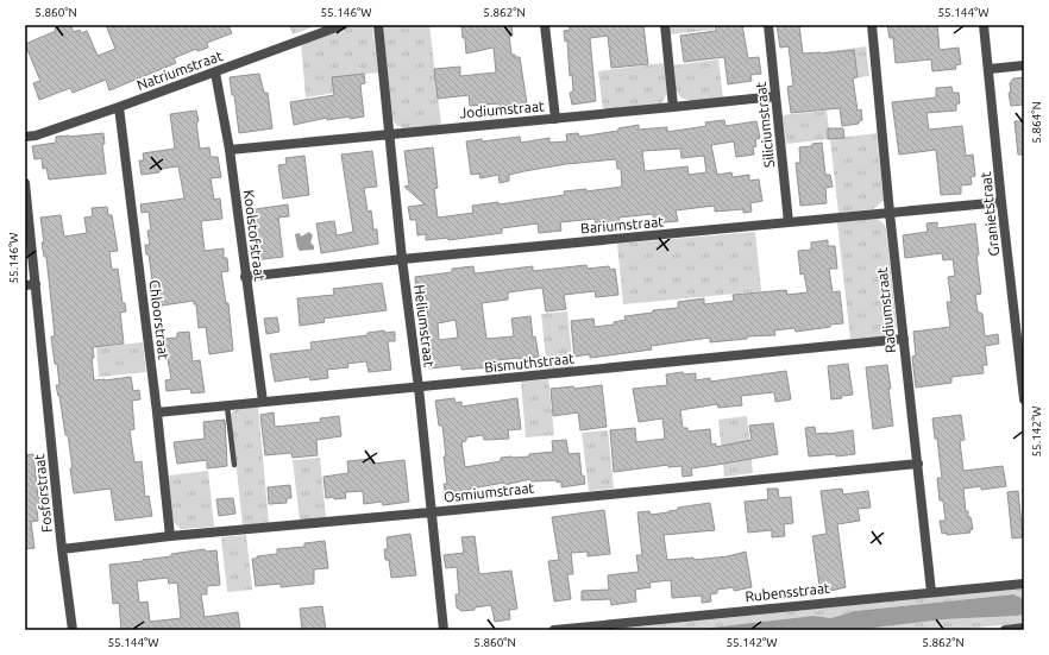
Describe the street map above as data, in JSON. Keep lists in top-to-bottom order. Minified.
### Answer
{"streets":{"street":["Natriumstraat","Jodiumstraat","Siliciumstraat","Granietstraat","Bariumstraat","Koolstofstraat","Radiumstraat","Chloorstraat","Heliumstraat","Bismuthstraat","Osmiumstraat","Fosforstraat","Rubensstraat"]},"crossings":[["Natriumstraat","Koolstofstraat"],["Natriumstraat","Chloorstraat"],["Jodiumstraat","Siliciumstraat"],["Jodiumstraat","Koolstofstraat"],["Jodiumstraat","Heliumstraat"],["Siliciumstraat","Bariumstraat"],["Granietstraat","Bariumstraat"],["Bariumstraat","Koolstofstraat"],["Bariumstraat","Radiumstraat"],["Bariumstraat","Heliumstraat"],["Koolstofstraat","Bismuthstraat"],["Radiumstraat","Bismuthstraat"],["Radiumstraat","Osmiumstraat"],["Radiumstraat","Rubensstraat"],["Chloorstraat","Bismuthstraat"],["Chloorstraat","Osmiumstraat"],["Heliumstraat","Bismuthstraat"],["Heliumstraat","Osmiumstraat"],["Osmiumstraat","Fosforstraat"]],"coordinates":["5.860°N","55.146°W","5.862°N","55.144°W","5.864°N","55.142°W"]}
